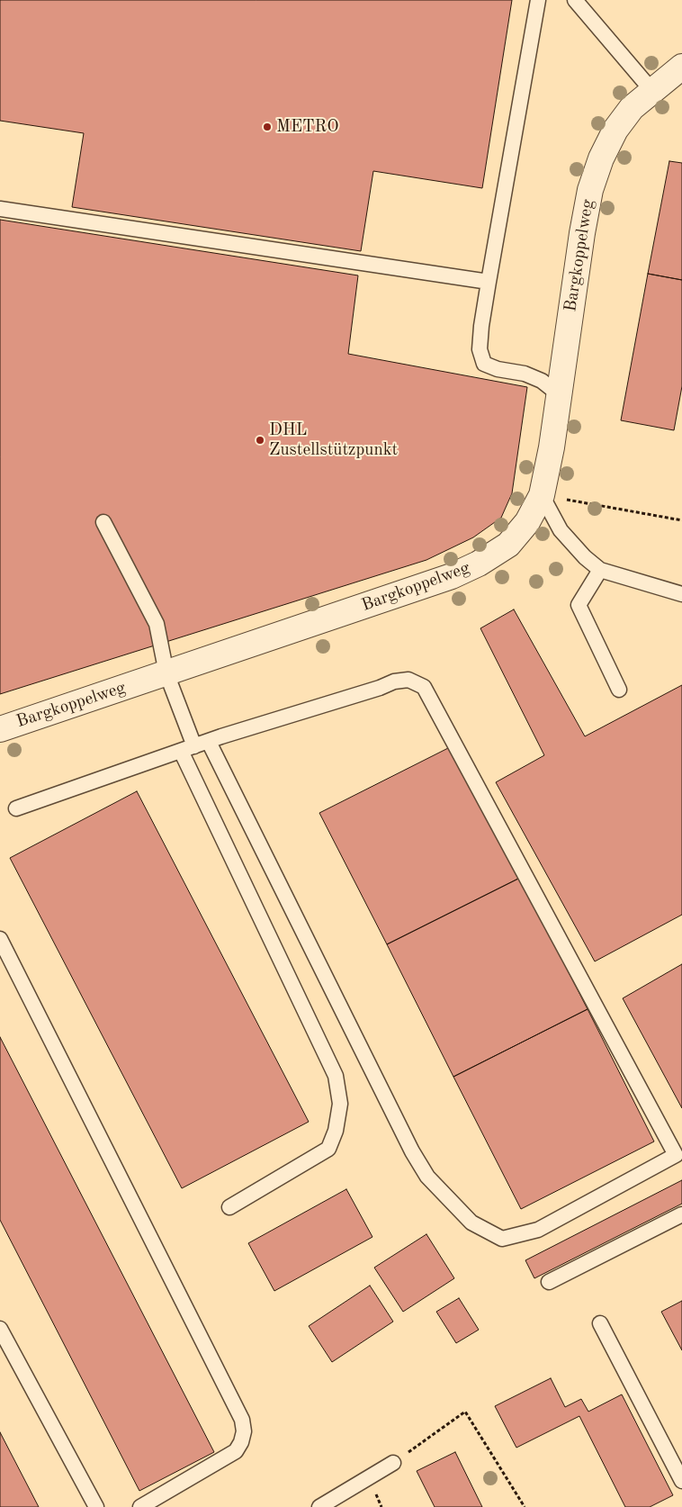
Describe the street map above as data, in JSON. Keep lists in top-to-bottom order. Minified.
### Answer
{"streets":{"street":["Bargkoppelweg"]},"places":["METRO","DHL Zustellstützpunkt"]}
